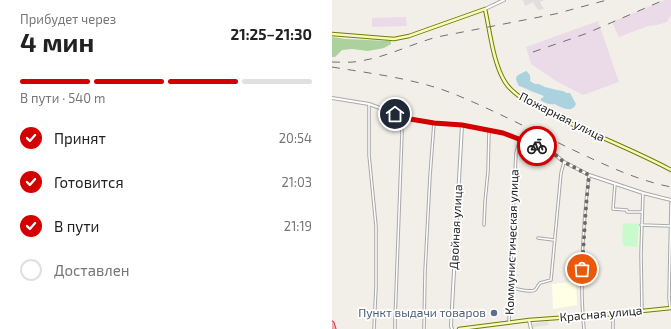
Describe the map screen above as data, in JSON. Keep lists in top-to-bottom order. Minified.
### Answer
{"streets":{"main road":["Пожарная улица","Красная улица"],"street":["Двойная улица","Коммунистическая улица"]},"crossings":[["Коммунистическая улица","Красная улица"]],"places":["Пункт выдачи товаров"],"page":{"heading":["4 мин","Прибудет через","21:25–21:30"],"bar":"В пути · 540 m","list":[["Принят","20:54"],["Готовится","21:03"],["В пути","21:19"],"Доставлен"]}}
